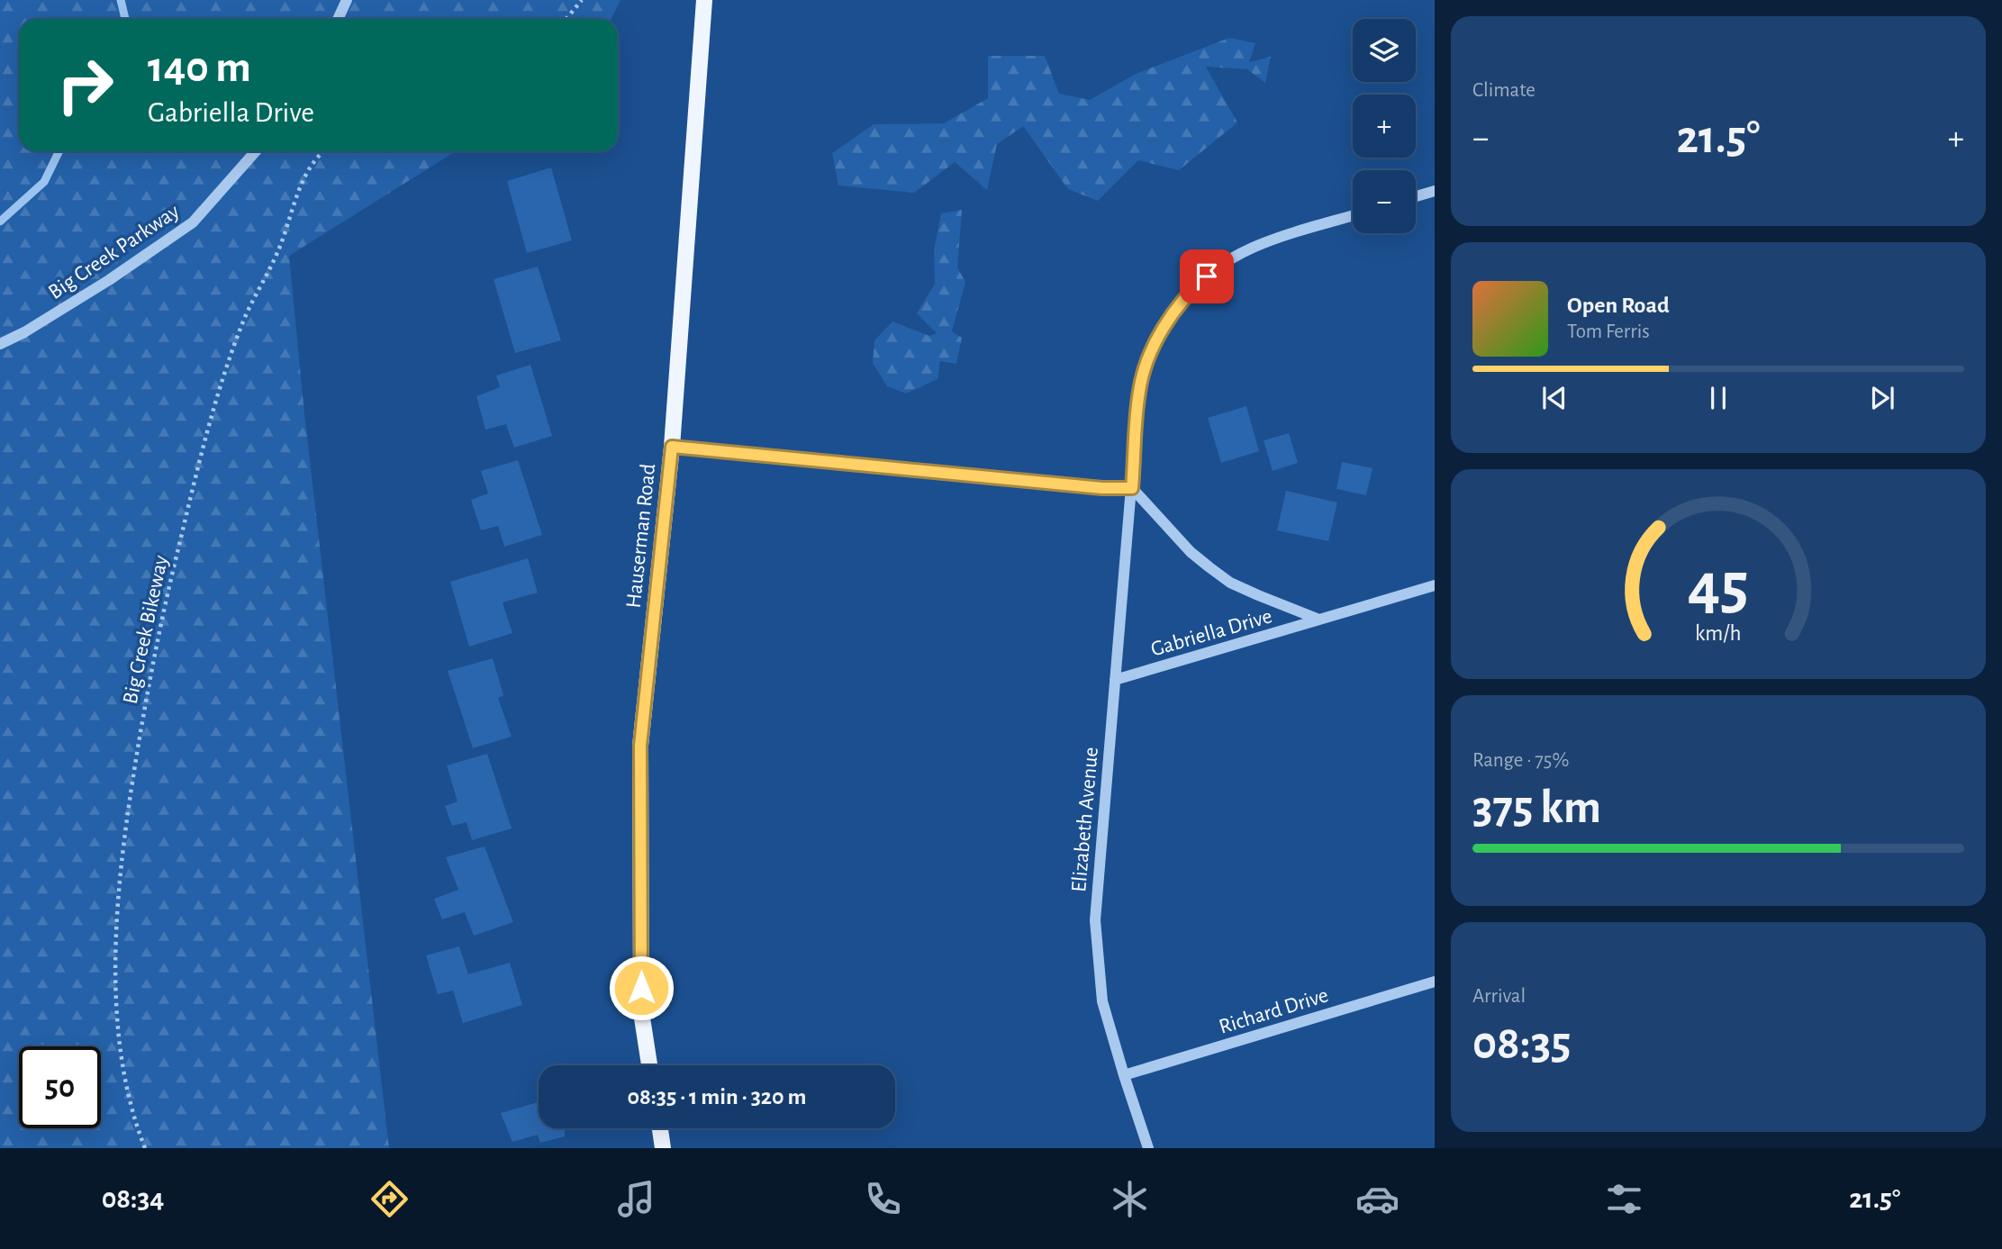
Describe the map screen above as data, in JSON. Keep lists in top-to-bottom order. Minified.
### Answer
{"streets":{"main road":["Hauserman Road"],"street":["Big Creek Parkway","Gabriella Drive","Elizabeth Avenue","Richard Drive"],"path":["Big Creek Bikeway"]},"crossings":[["Gabriella Drive","Elizabeth Avenue"],["Elizabeth Avenue","Richard Drive"]],"page":{"tile":["Climate",["Range · 75%","375 km"],["Arrival","08:35"]],"map_buttons":["+","−"],"turn":["140 m","Gabriella Drive"],"heat":["−","21.5°","+"],"song":["Open Road","Tom Ferris"],"limit":"50","trip":"08:35 · 1 min · 320 m","tabs":["08:34","21.5°"],"gauge":["45","km/h"]}}
